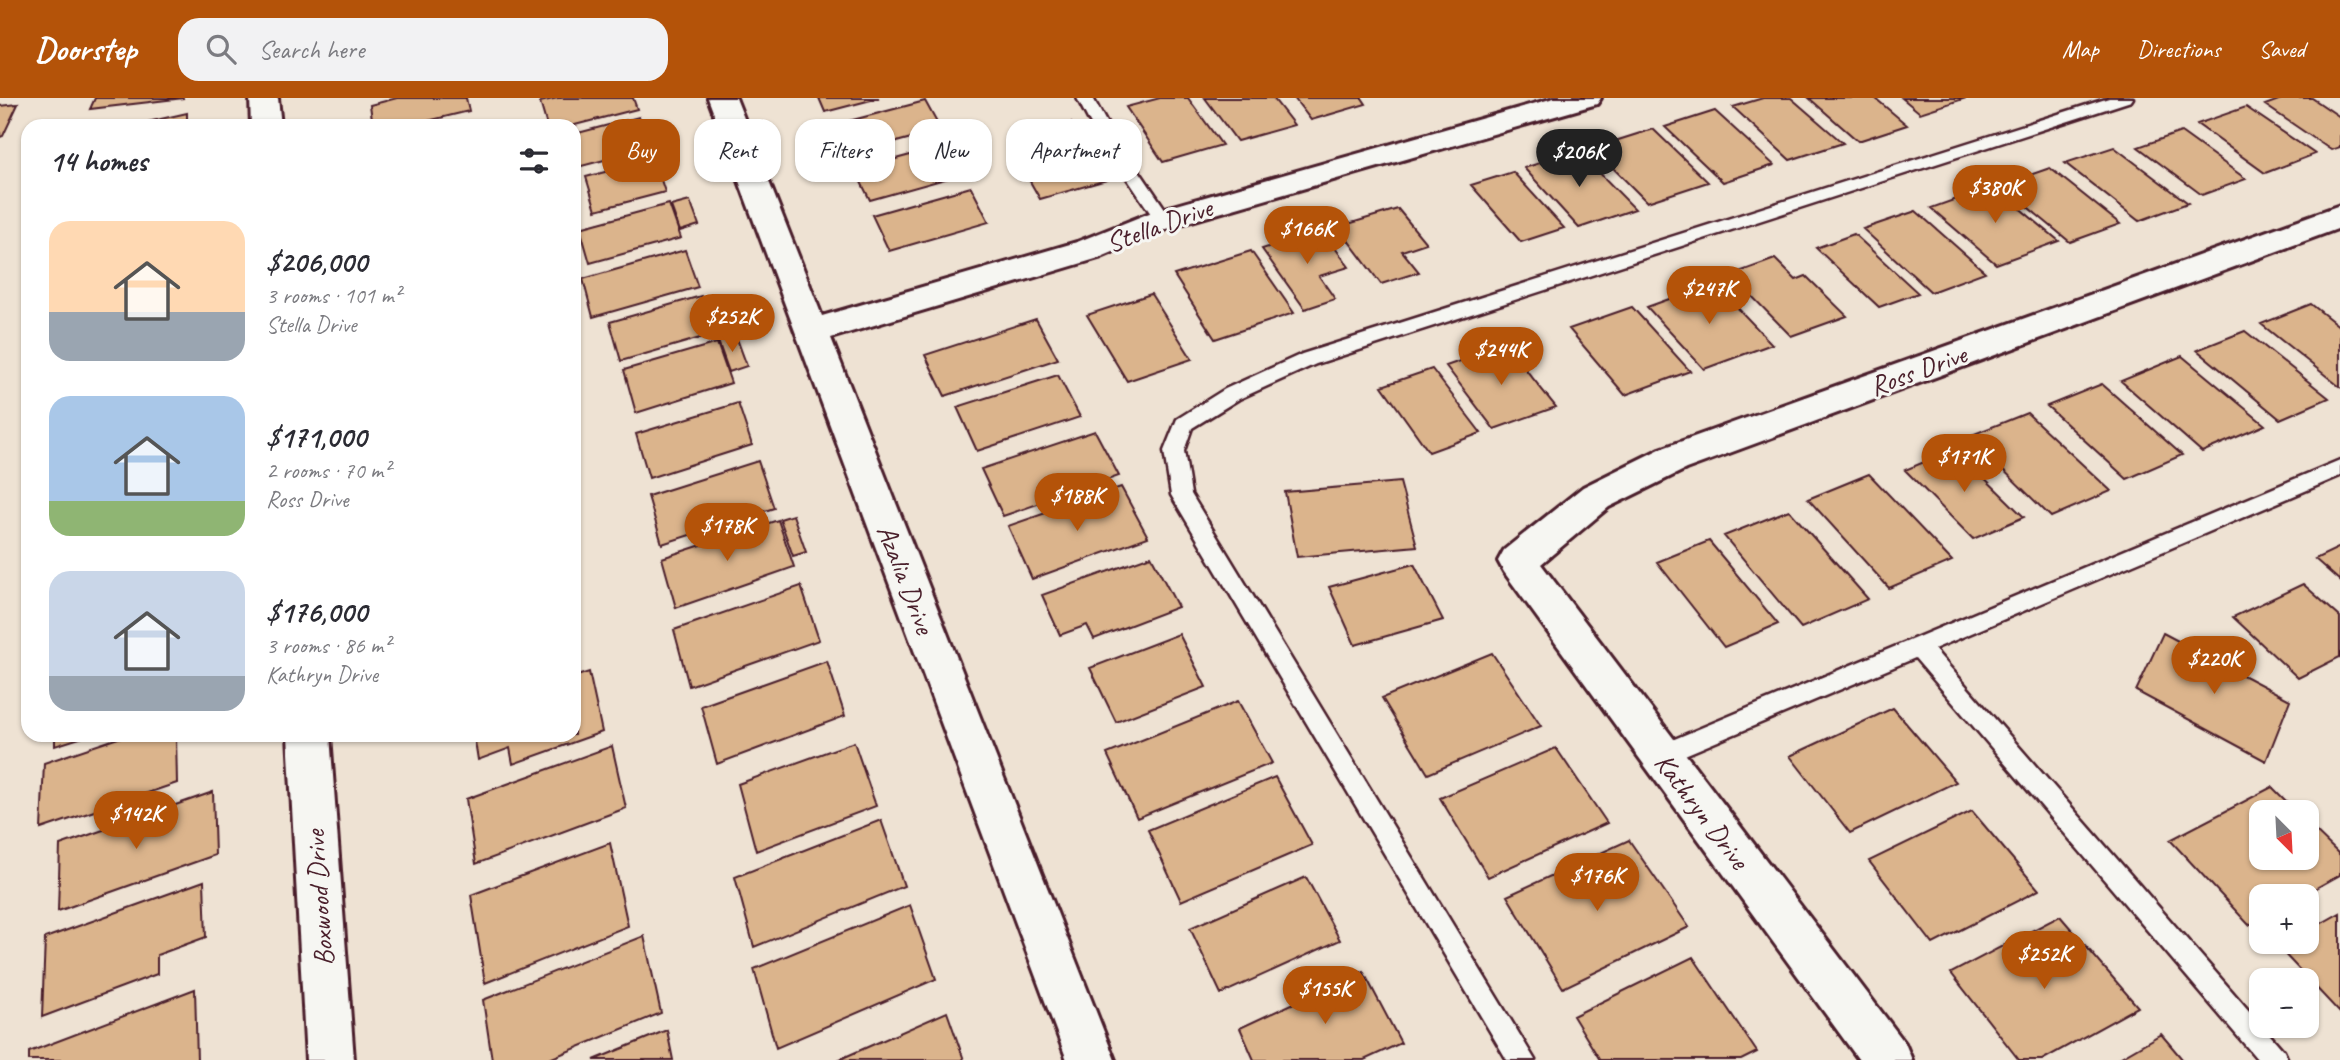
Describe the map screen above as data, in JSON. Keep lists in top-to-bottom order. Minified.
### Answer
{"streets":{"street":["Stella Drive","Ross Drive","Azalia Drive","Kathryn Drive","Boxwood Drive"]},"crossings":[["Stella Drive","Azalia Drive"],["Ross Drive","Kathryn Drive"]],"north":"bottom right","page":{"header":"Doorstep","search":"Search here","nav":["Map","Directions","Saved"],"chip":["Buy","Rent","Filters","New","Apartment"],"heading":"14 homes","price":["$206K","$380K","$166K","$247K","$252K","$244K","$171K","$188K","$178K","$220K","$142K","$176K","$252K","$155K"],"list":[{"name":"$206,000","note":"3 rooms · 101 m² · Stella Drive"},{"name":"$171,000","note":"2 rooms · 70 m² · Ross Drive"},{"name":"$176,000","note":"3 rooms · 86 m² · Kathryn Drive"}],"map_buttons":["+","−"]}}
